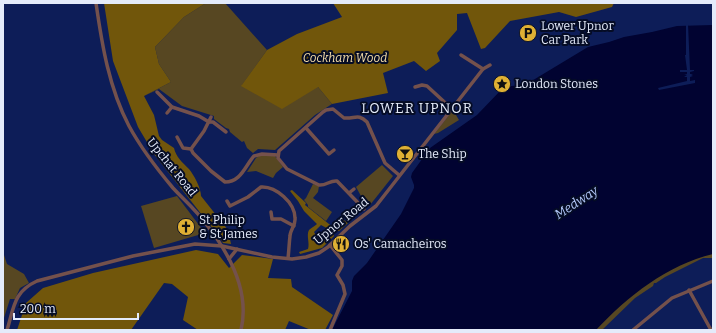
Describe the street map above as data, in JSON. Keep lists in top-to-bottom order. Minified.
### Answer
{"streets":{"street":["Upchat Road","Upnor Road"]},"crossings":[["Upchat Road","Upnor Road"]],"districts":["LOWER UPNOR"],"water":["Medway"],"parks":["Cockham Wood"],"places":{"parking":["Lower Upnor Car Park"],"place":["London Stones"],"bar":["The Ship"],"church":["St Philip & St James"],"restaurant":["Os' Camacheiros"]},"scale_bar":"200 m"}
